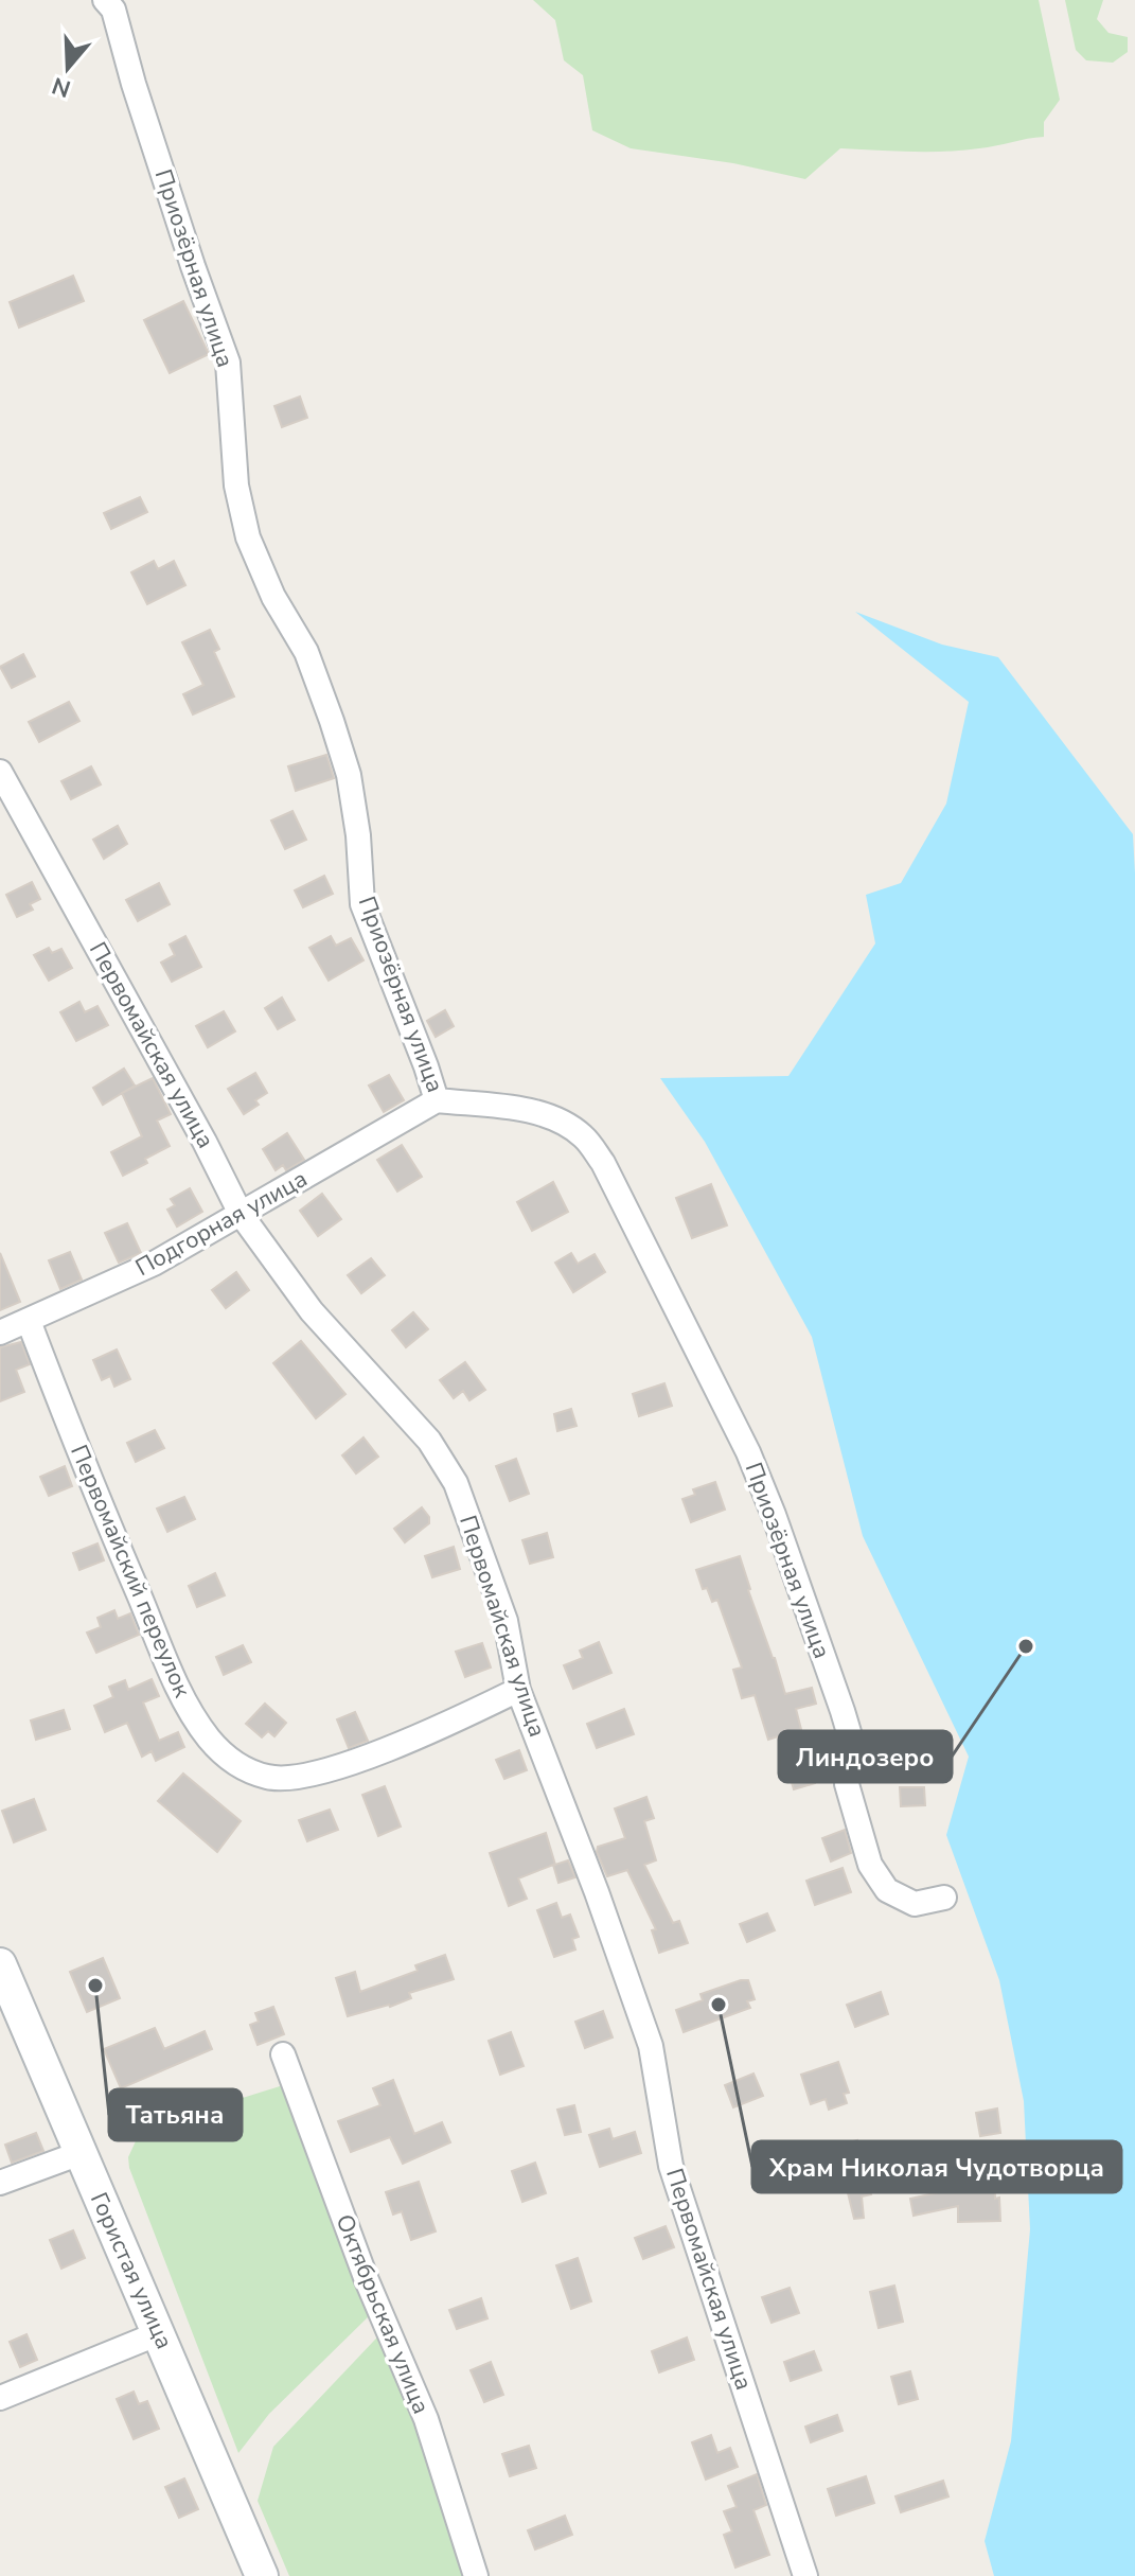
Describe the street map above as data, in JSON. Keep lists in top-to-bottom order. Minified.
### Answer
{"streets":{"street":["Приозёрная улица","Первомайская улица","Подгорная улица","Первомайский переулок","Гористая улица","Октябрьская улица"]},"crossings":[["Приозёрная улица","Подгорная улица"],["Первомайская улица","Подгорная улица"],["Первомайская улица","Первомайский переулок"],["Подгорная улица","Первомайский переулок"]],"places":["Линдозеро","Татьяна","Храм Николая Чудотворца"],"north":"bottom"}
